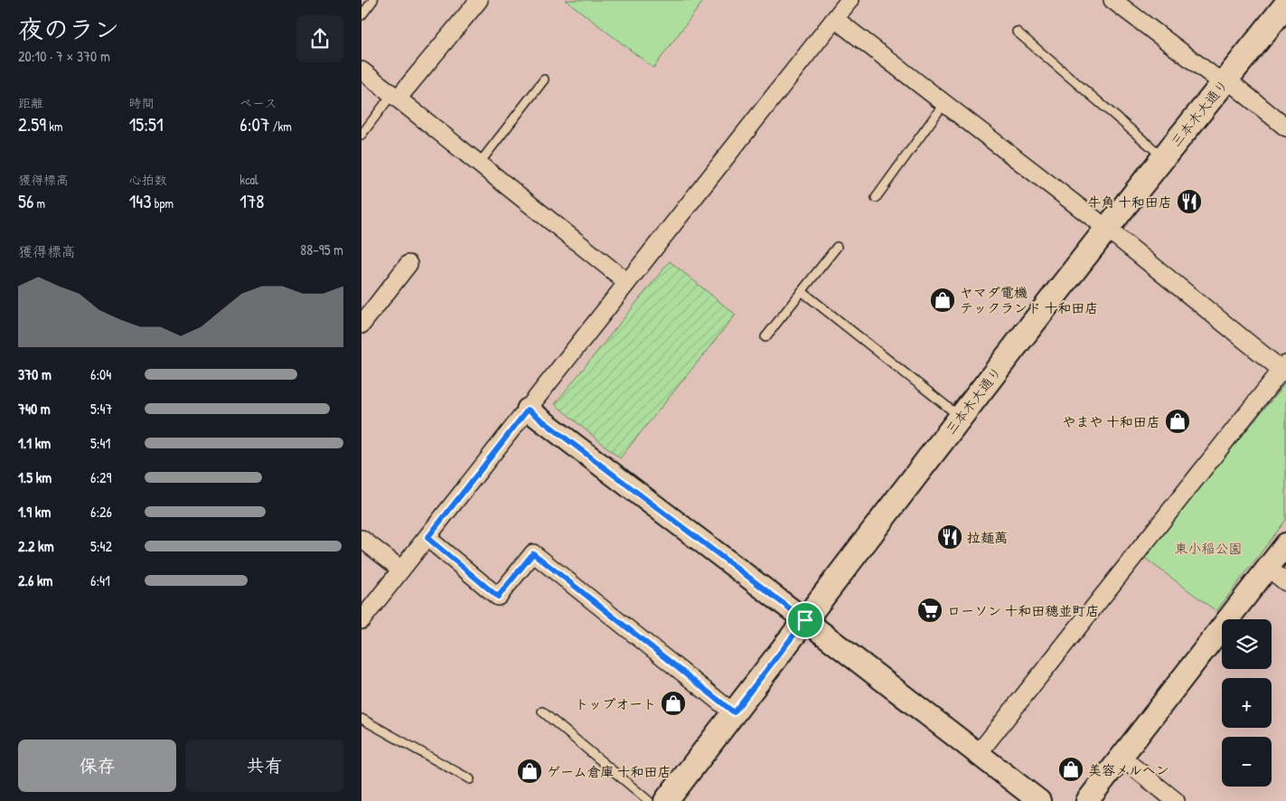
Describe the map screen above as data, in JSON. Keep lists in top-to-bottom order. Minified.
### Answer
{"streets":{"main road":["三本木大通り"]},"parks":["東小稲公園"],"places":{"restaurant":["牛角 十和田店","拉麺萬"],"shop":["ヤマダ電機 テックランド 十和田店","やまや 十和田店","トップオート","美容メルヘン","ゲーム倉庫 十和田店"],"supermarket":["ローソン 十和田穂並町店"]},"page":{"heading":["夜のラン","20:10 · 7 × 370 m"],"stats":[["距離","2.59 km"],["時間","15:51"],["ペース","6:07 /km"],["獲得標高","56 m"],["心拍数","143 bpm"],["kcal","178"]],"chart":["獲得標高","88–95 m"],"list":[{"name":"370 m","note":"6:04"},{"name":"740 m","note":"5:47"},{"name":"1.1 km","note":"5:41"},{"name":"1.5 km","note":"6:29"},{"name":"1.9 km","note":"6:26"},{"name":"2.2 km","note":"5:42"},{"name":"2.6 km","note":"6:41"}],"map_buttons":["+","−"],"buttons":["保存","共有"]}}
